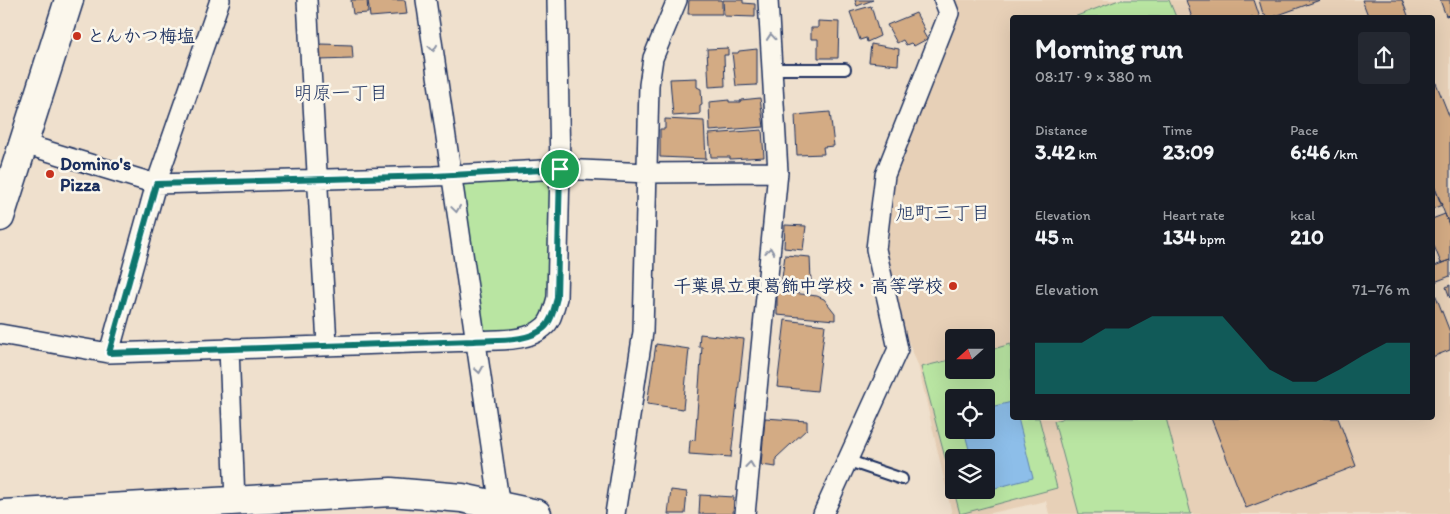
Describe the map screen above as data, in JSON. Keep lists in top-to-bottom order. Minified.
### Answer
{"districts":["明原一丁目","旭町三丁目"],"places":["とんかつ梅塩","Domino's Pizza","千葉県立東葛飾中学校・高等学校"],"north":"left","page":{"heading":["Morning run","08:17 · 9 × 380 m"],"stats":[["Distance","3.42 km"],["Time","23:09"],["Pace","6:46 /km"],["Elevation","45 m"],["Heart rate","134 bpm"],["kcal","210"]],"chart":["Elevation","71–76 m"]}}
